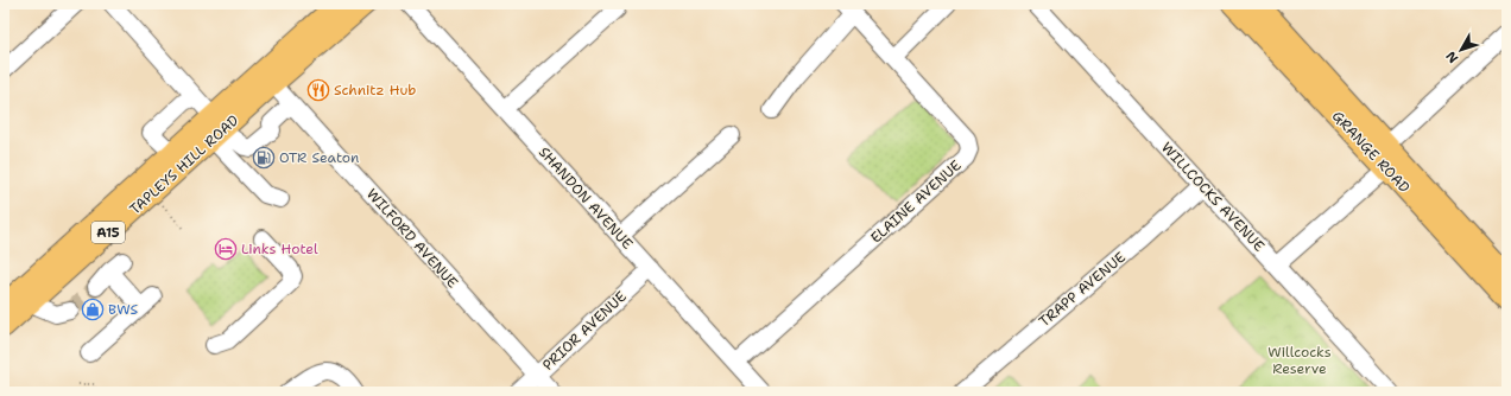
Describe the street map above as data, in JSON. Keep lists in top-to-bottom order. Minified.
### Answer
{"streets":{"main road":["GRANGE ROAD","TAPLEYS HILL ROAD","A15"],"street":["WILLCOCKS AVENUE","SHANDON AVENUE","ELAINE AVENUE","WILFORD AVENUE","TRAPP AVENUE","PRIOR AVENUE"]},"crossings":[["TAPLEYS HILL ROAD","WILFORD AVENUE"],["WILLCOCKS AVENUE","TRAPP AVENUE"],["SHANDON AVENUE","ELAINE AVENUE"],["SHANDON AVENUE","PRIOR AVENUE"],["WILFORD AVENUE","PRIOR AVENUE"]],"parks":["Willcocks Reserve"],"places":{"restaurant":["Schnitz Hub"],"fuel station":["OTR Seaton"],"hotel":["Links Hotel"],"shop":["BWS"]},"north":"bottom left"}
